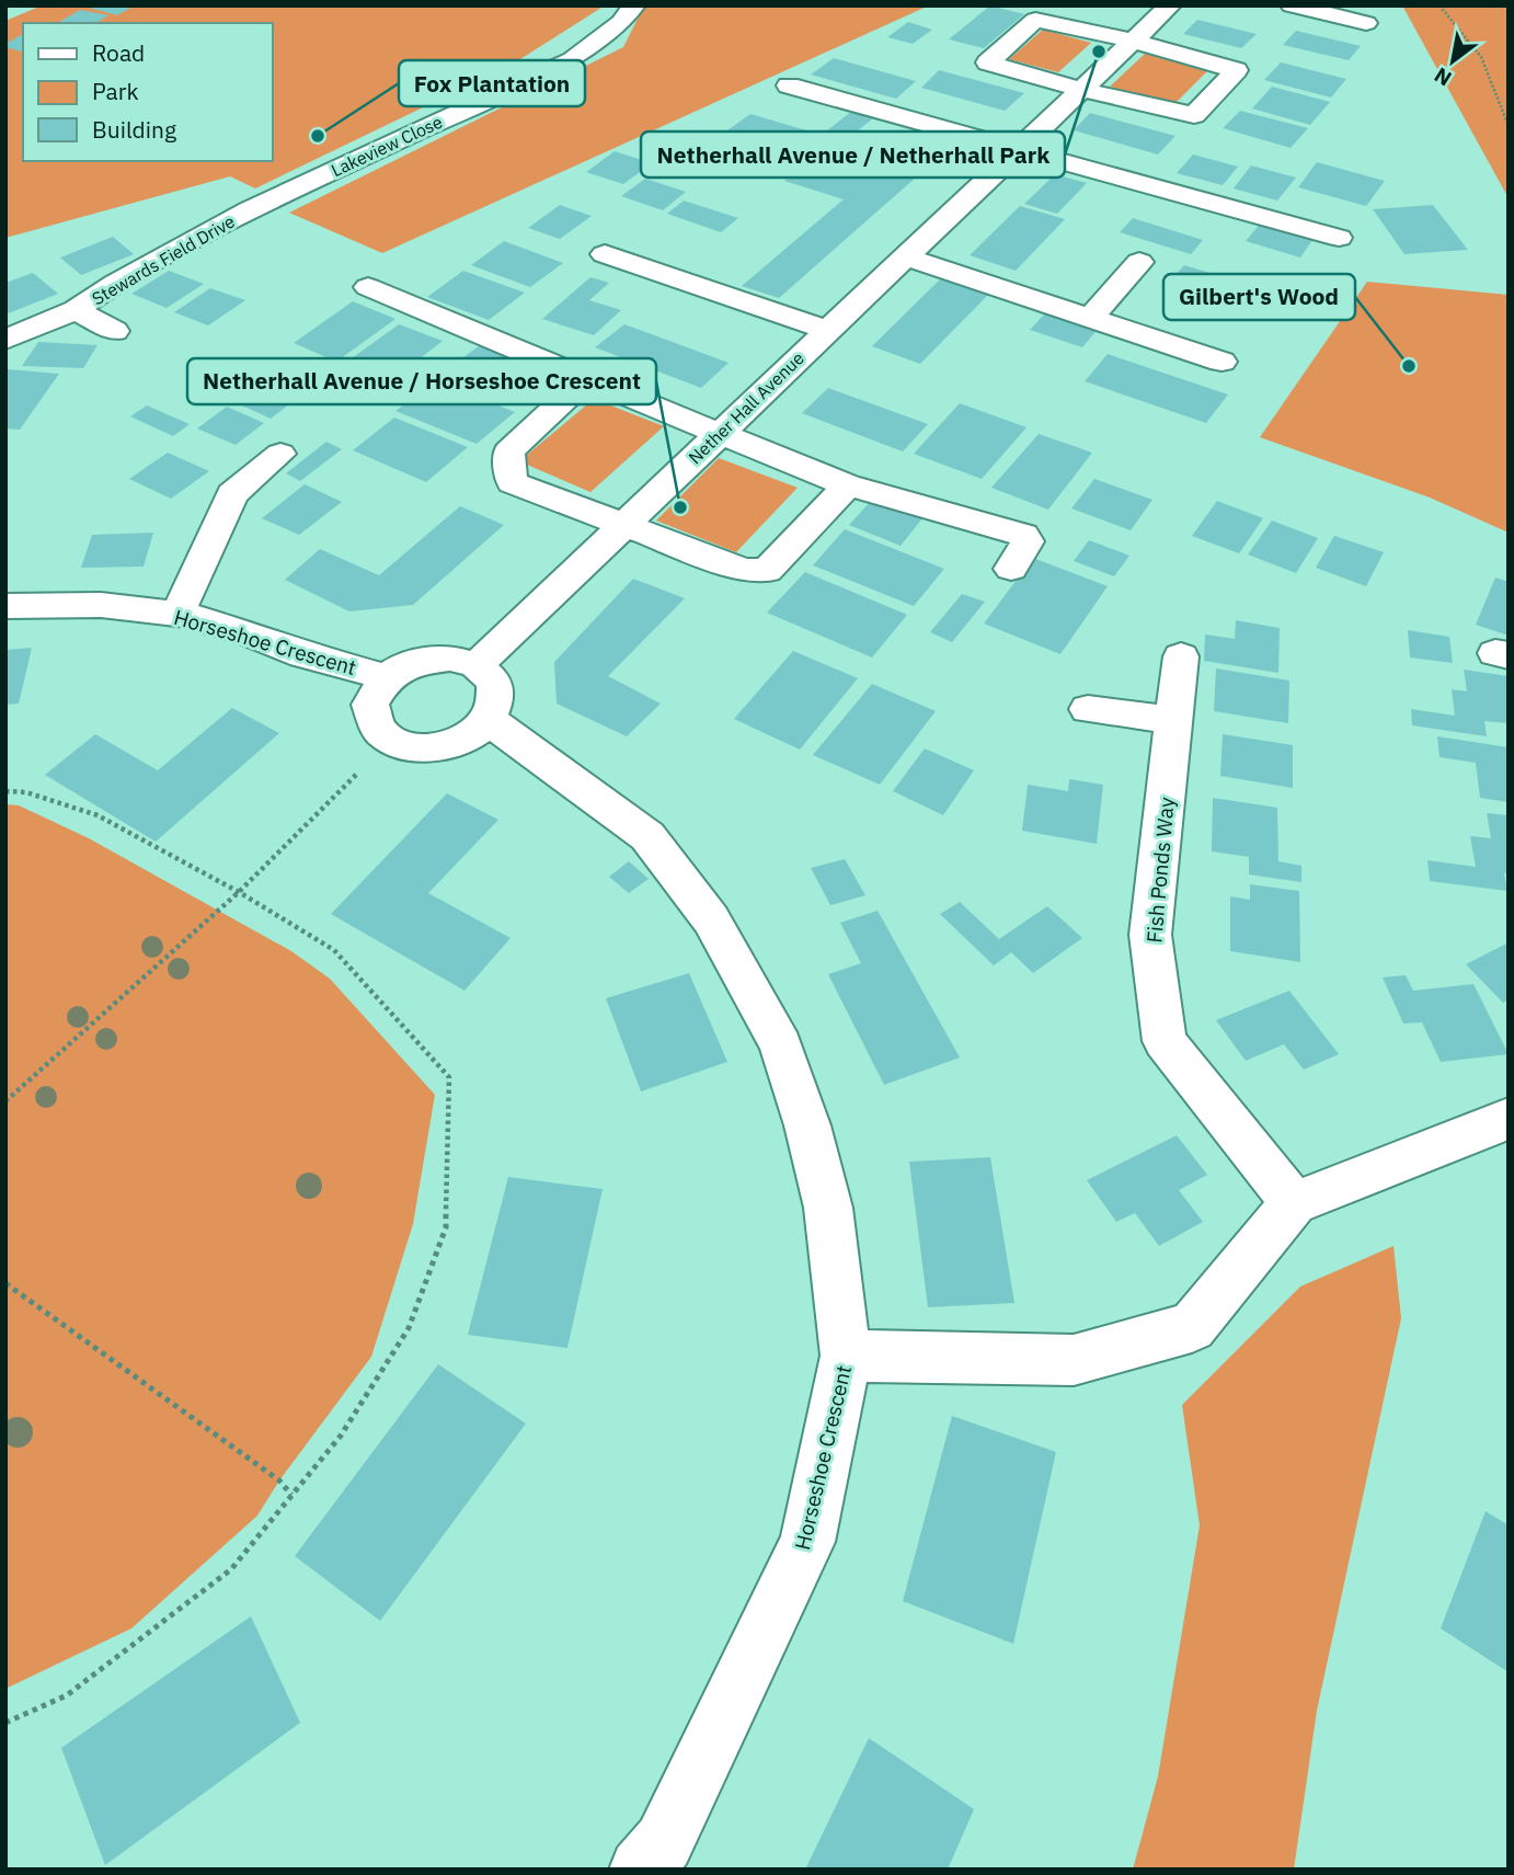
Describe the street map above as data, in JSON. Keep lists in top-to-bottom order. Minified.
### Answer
{"streets":{"street":["Lakeview Close","Stewards Field Drive","Nether Hall Avenue","Horseshoe Crescent","Fish Ponds Way"]},"crossings":[["Lakeview Close","Stewards Field Drive"],["Nether Hall Avenue","Horseshoe Crescent"]],"places":["Netherhall Avenue / Netherhall Park","Fox Plantation","Gilbert's Wood","Netherhall Avenue / Horseshoe Crescent"],"legend":["Road","Park","Building"],"north":"bottom left"}
